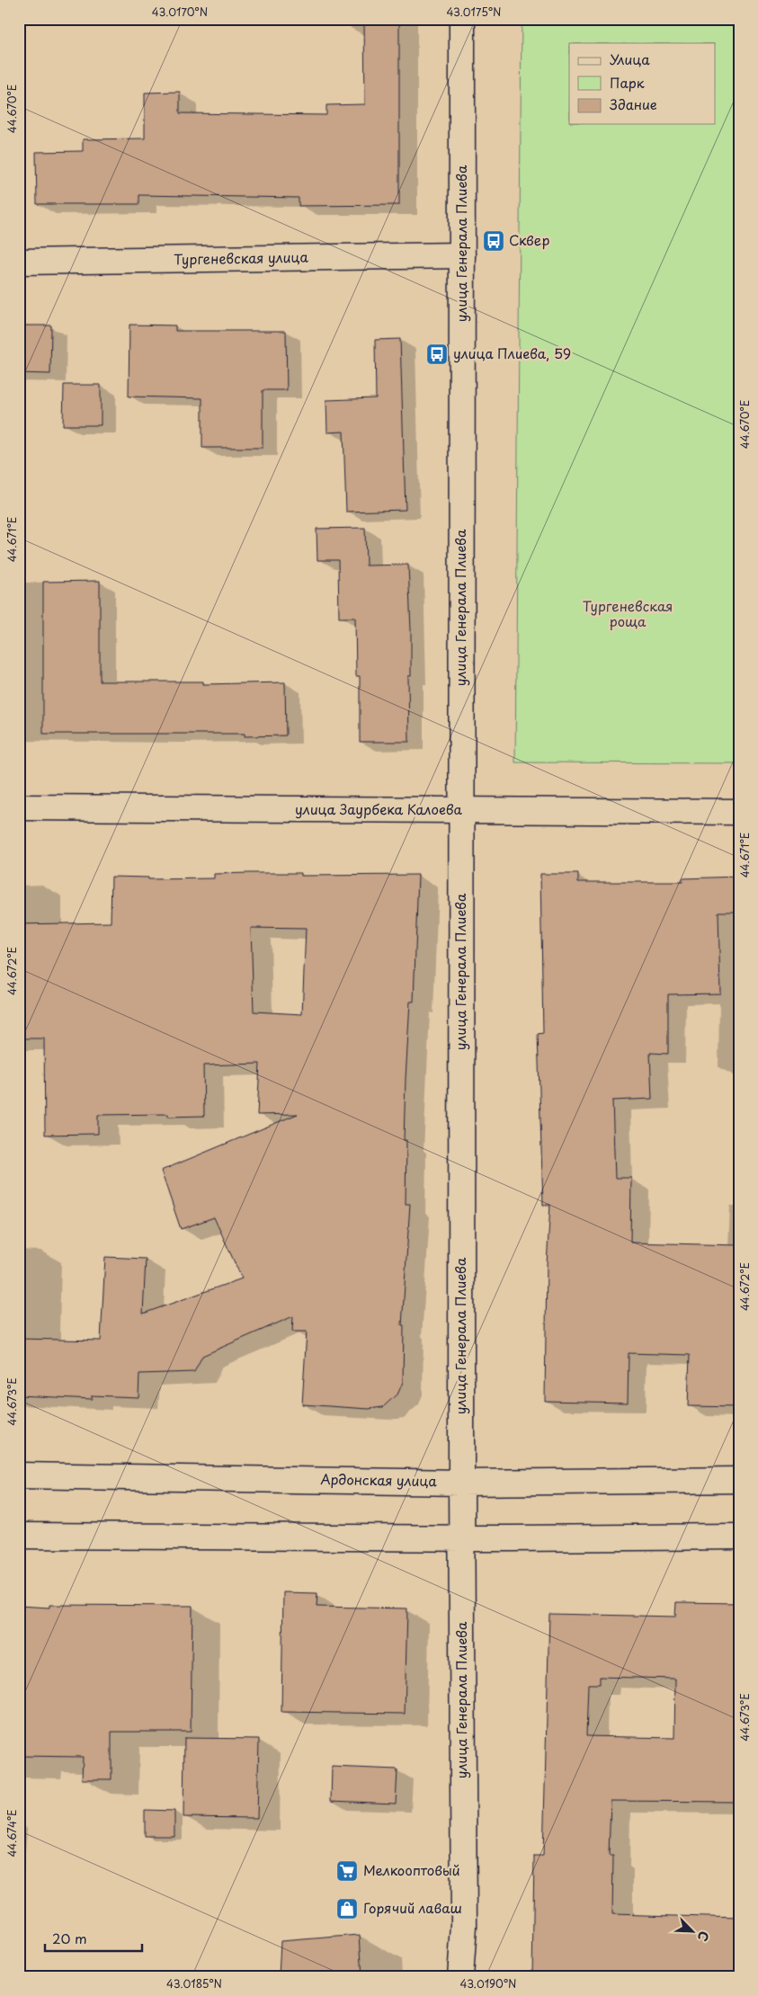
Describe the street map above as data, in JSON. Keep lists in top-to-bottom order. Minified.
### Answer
{"streets":{"street":["улица Генерала Плиева","Тургеневская улица","улица Заурбека Калоева","Ардонская улица"]},"crossings":[["улица Генерала Плиева","Тургеневская улица"],["улица Генерала Плиева","улица Заурбека Калоева"],["улица Генерала Плиева","Ардонская улица"]],"parks":["Тургеневская роща"],"places":{"bus stop":["Сквер","улица Плиева, 59"],"supermarket":["Мелкооптовый"],"shop":["Горячий лаваш"]},"legend":["Улица","Парк","Здание"],"scale_bar":"20 m","north":"bottom right","coordinates":["43.0170°N","43.0175°N","44.670°E","44.671°E","44.672°E","44.673°E","44.674°E","43.0185°N","43.0190°N"]}
